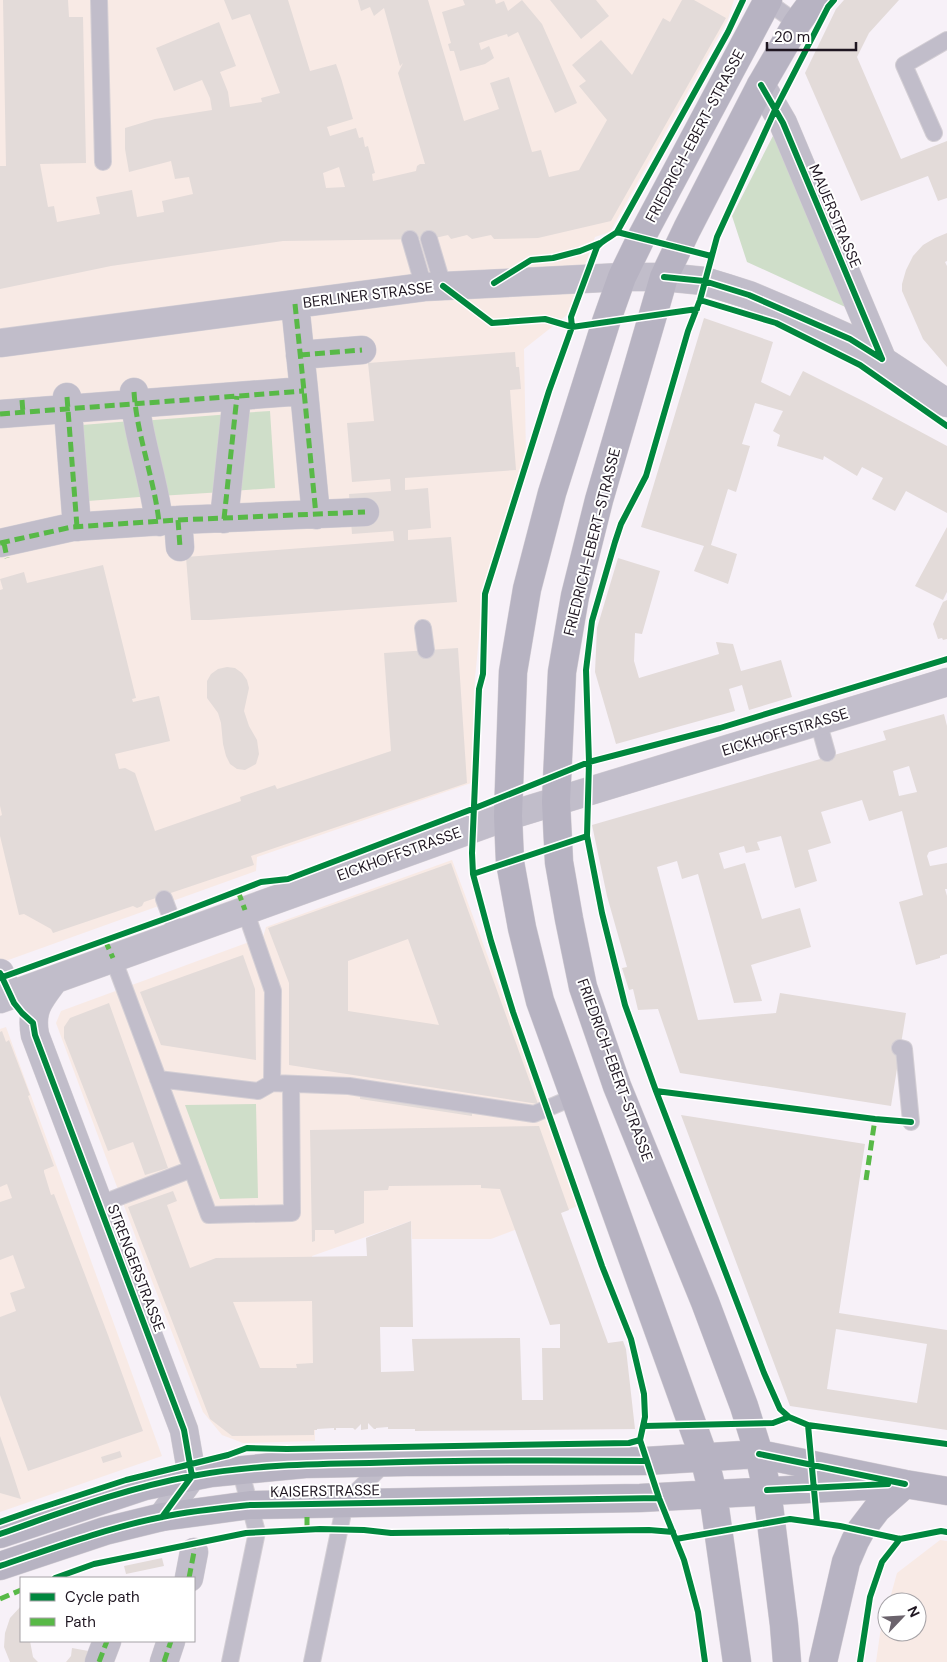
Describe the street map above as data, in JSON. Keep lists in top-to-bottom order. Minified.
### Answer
{"streets":{"main road":["FRIEDRICH-EBERT-STRASSE","KAISERSTRASSE"],"street":["MAUERSTRASSE","BERLINER STRASSE","EICKHOFFSTRASSE","STRENGERSTRASSE"]},"crossings":[["FRIEDRICH-EBERT-STRASSE","MAUERSTRASSE"],["FRIEDRICH-EBERT-STRASSE","BERLINER STRASSE"],["FRIEDRICH-EBERT-STRASSE","EICKHOFFSTRASSE"],["FRIEDRICH-EBERT-STRASSE","KAISERSTRASSE"],["MAUERSTRASSE","BERLINER STRASSE"],["EICKHOFFSTRASSE","STRENGERSTRASSE"],["STRENGERSTRASSE","KAISERSTRASSE"]],"legend":["Cycle path","Path"],"scale_bar":"20 m","north":"top right"}
